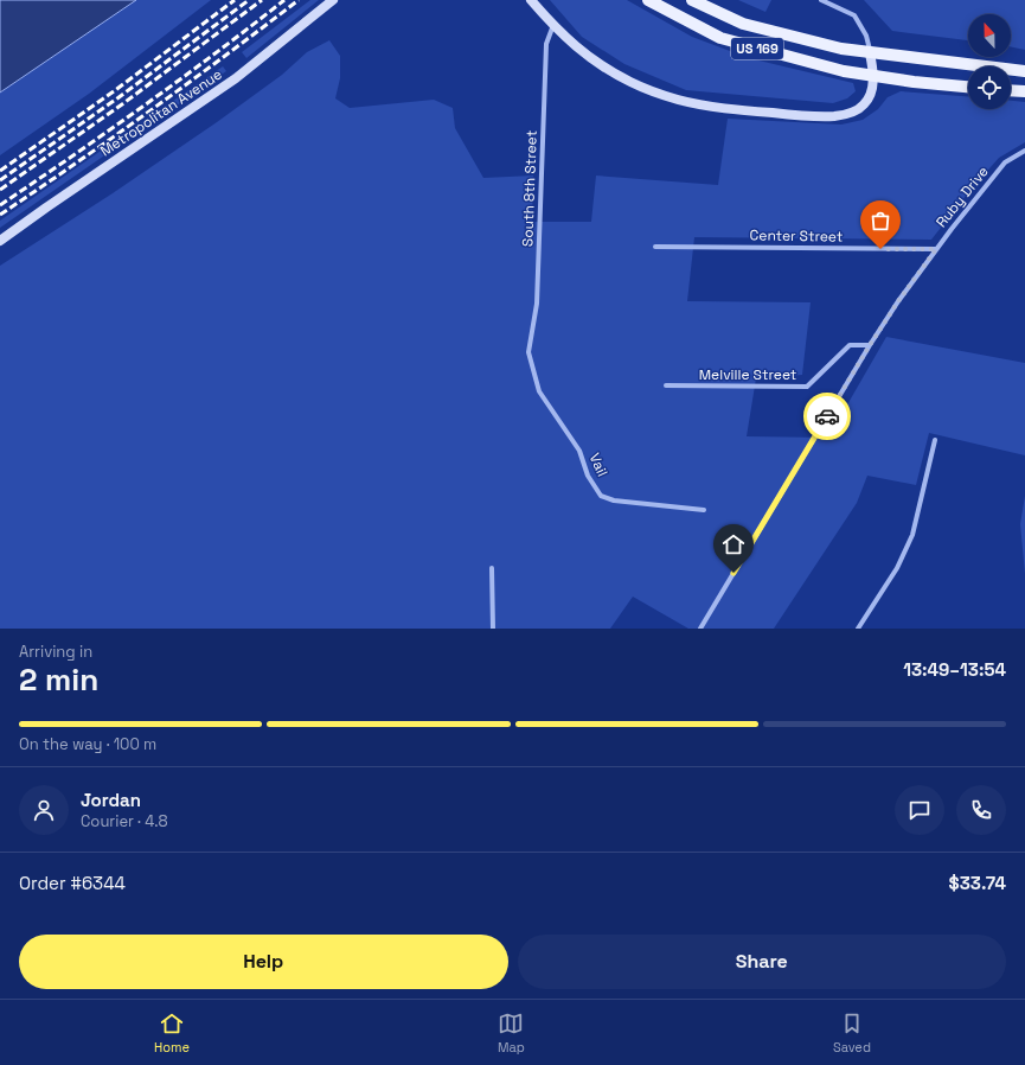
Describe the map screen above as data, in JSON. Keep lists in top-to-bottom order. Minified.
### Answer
{"streets":{"main road":["US 169","Metropolitan Avenue"],"street":["South 8th Street","Ruby Drive","Center Street","Melville Street","Vail"]},"crossings":[["South 8th Street","Vail"],["Ruby Drive","Center Street"],["Ruby Drive","Melville Street"]],"north":"top","page":{"heading":["2 min","Arriving in","13:49–13:54"],"panel":["Jordan","Courier · 4.8","Order #6344","$33.74"],"bar":"On the way · 100 m","buttons":["Help","Share"],"tabs":["Home","Map","Saved"]}}
